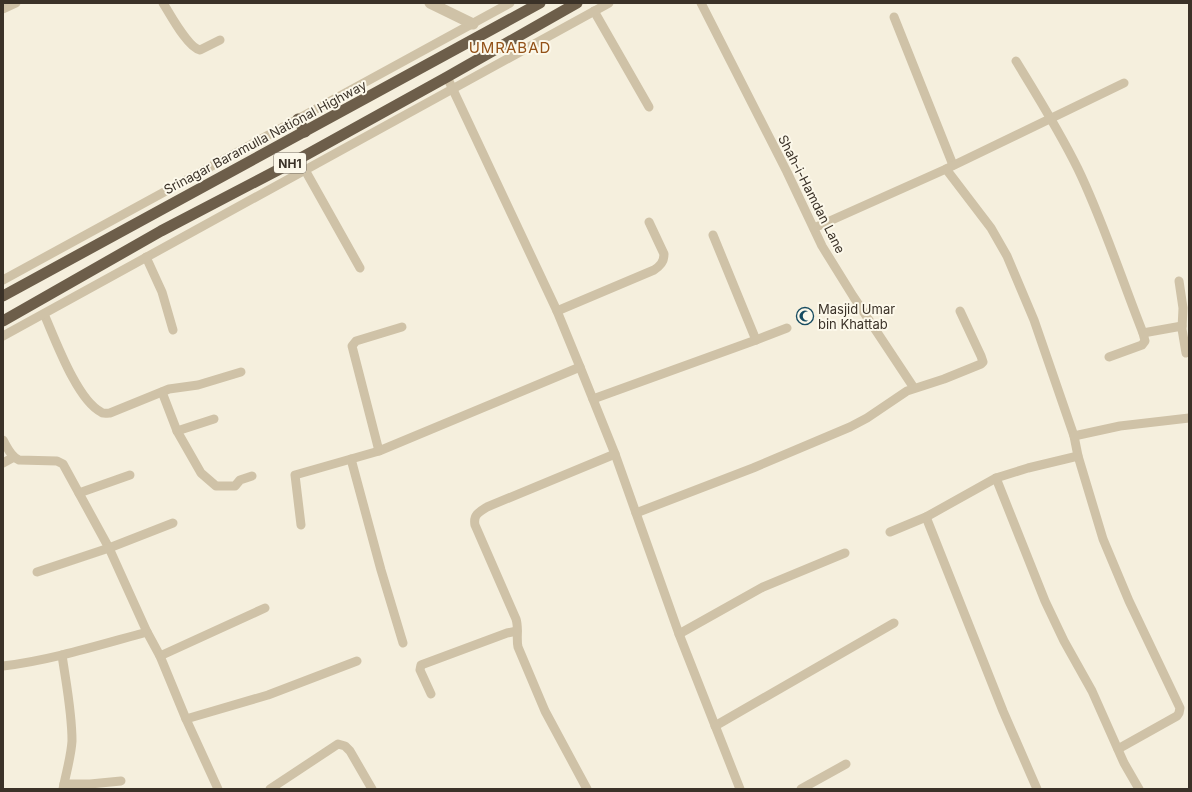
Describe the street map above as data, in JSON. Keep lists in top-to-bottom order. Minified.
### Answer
{"streets":{"highway":["Srinagar Baramulla National Highway","NH1"],"street":["Shah-i-Hamdan Lane"]},"districts":["UMRABAD"],"places":{"mosque":["Masjid Umar bin Khattab"]}}
